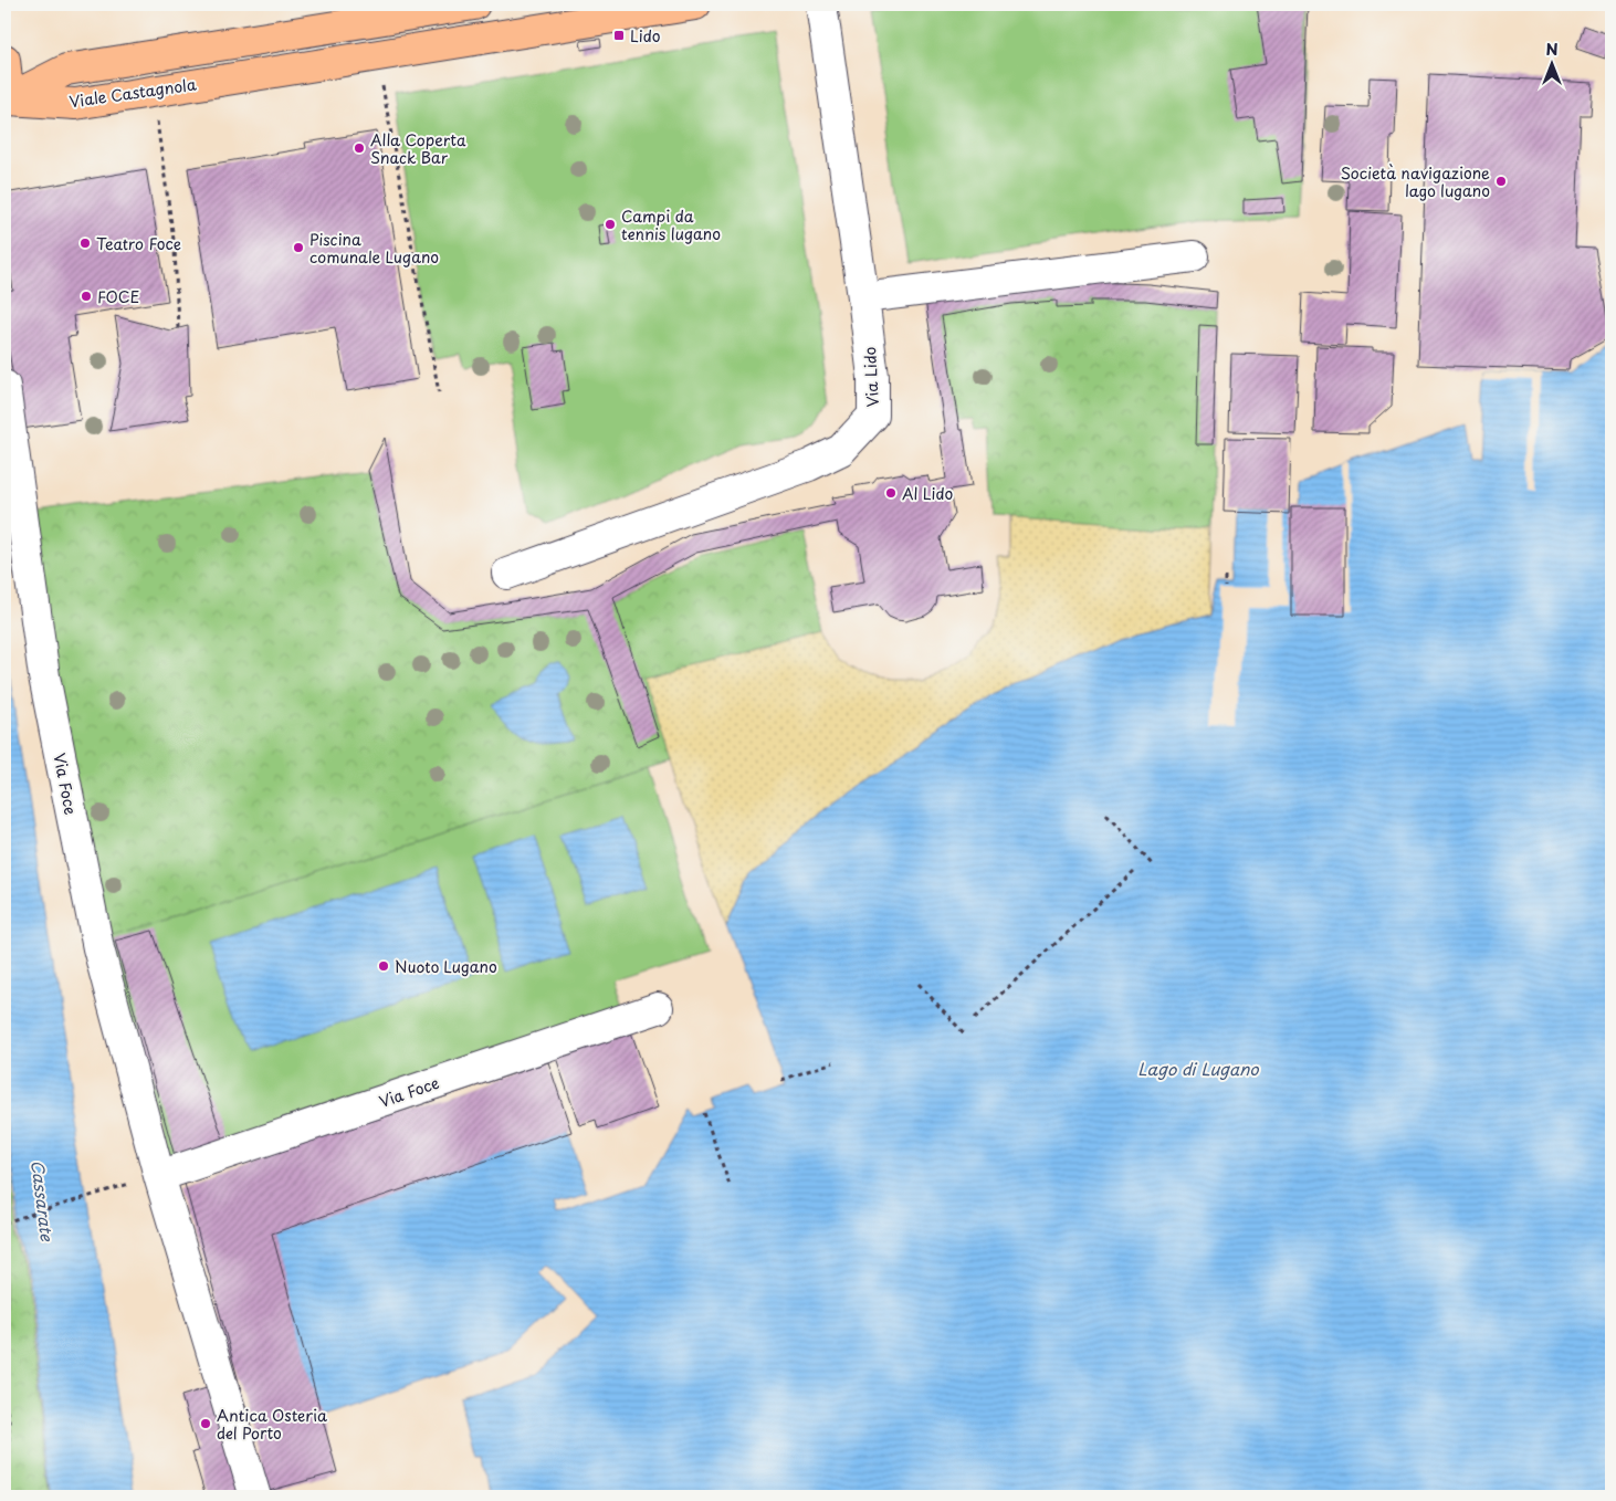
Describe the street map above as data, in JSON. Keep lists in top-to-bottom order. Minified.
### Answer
{"streets":{"main road":["Viale Castagnola"],"lane":["Via Lido","Via Foce"]},"water":["Lago di Lugano","Cassarate"],"places":{"transit":["Lido"],"other":["Alla Coperta Snack Bar","Società navigazione lago lugano","Campi da tennis lugano","Teatro Foce","Piscina comunale Lugano","FOCE","Al Lido","Nuoto Lugano","Antica Osteria del Porto"]},"north":"top"}
